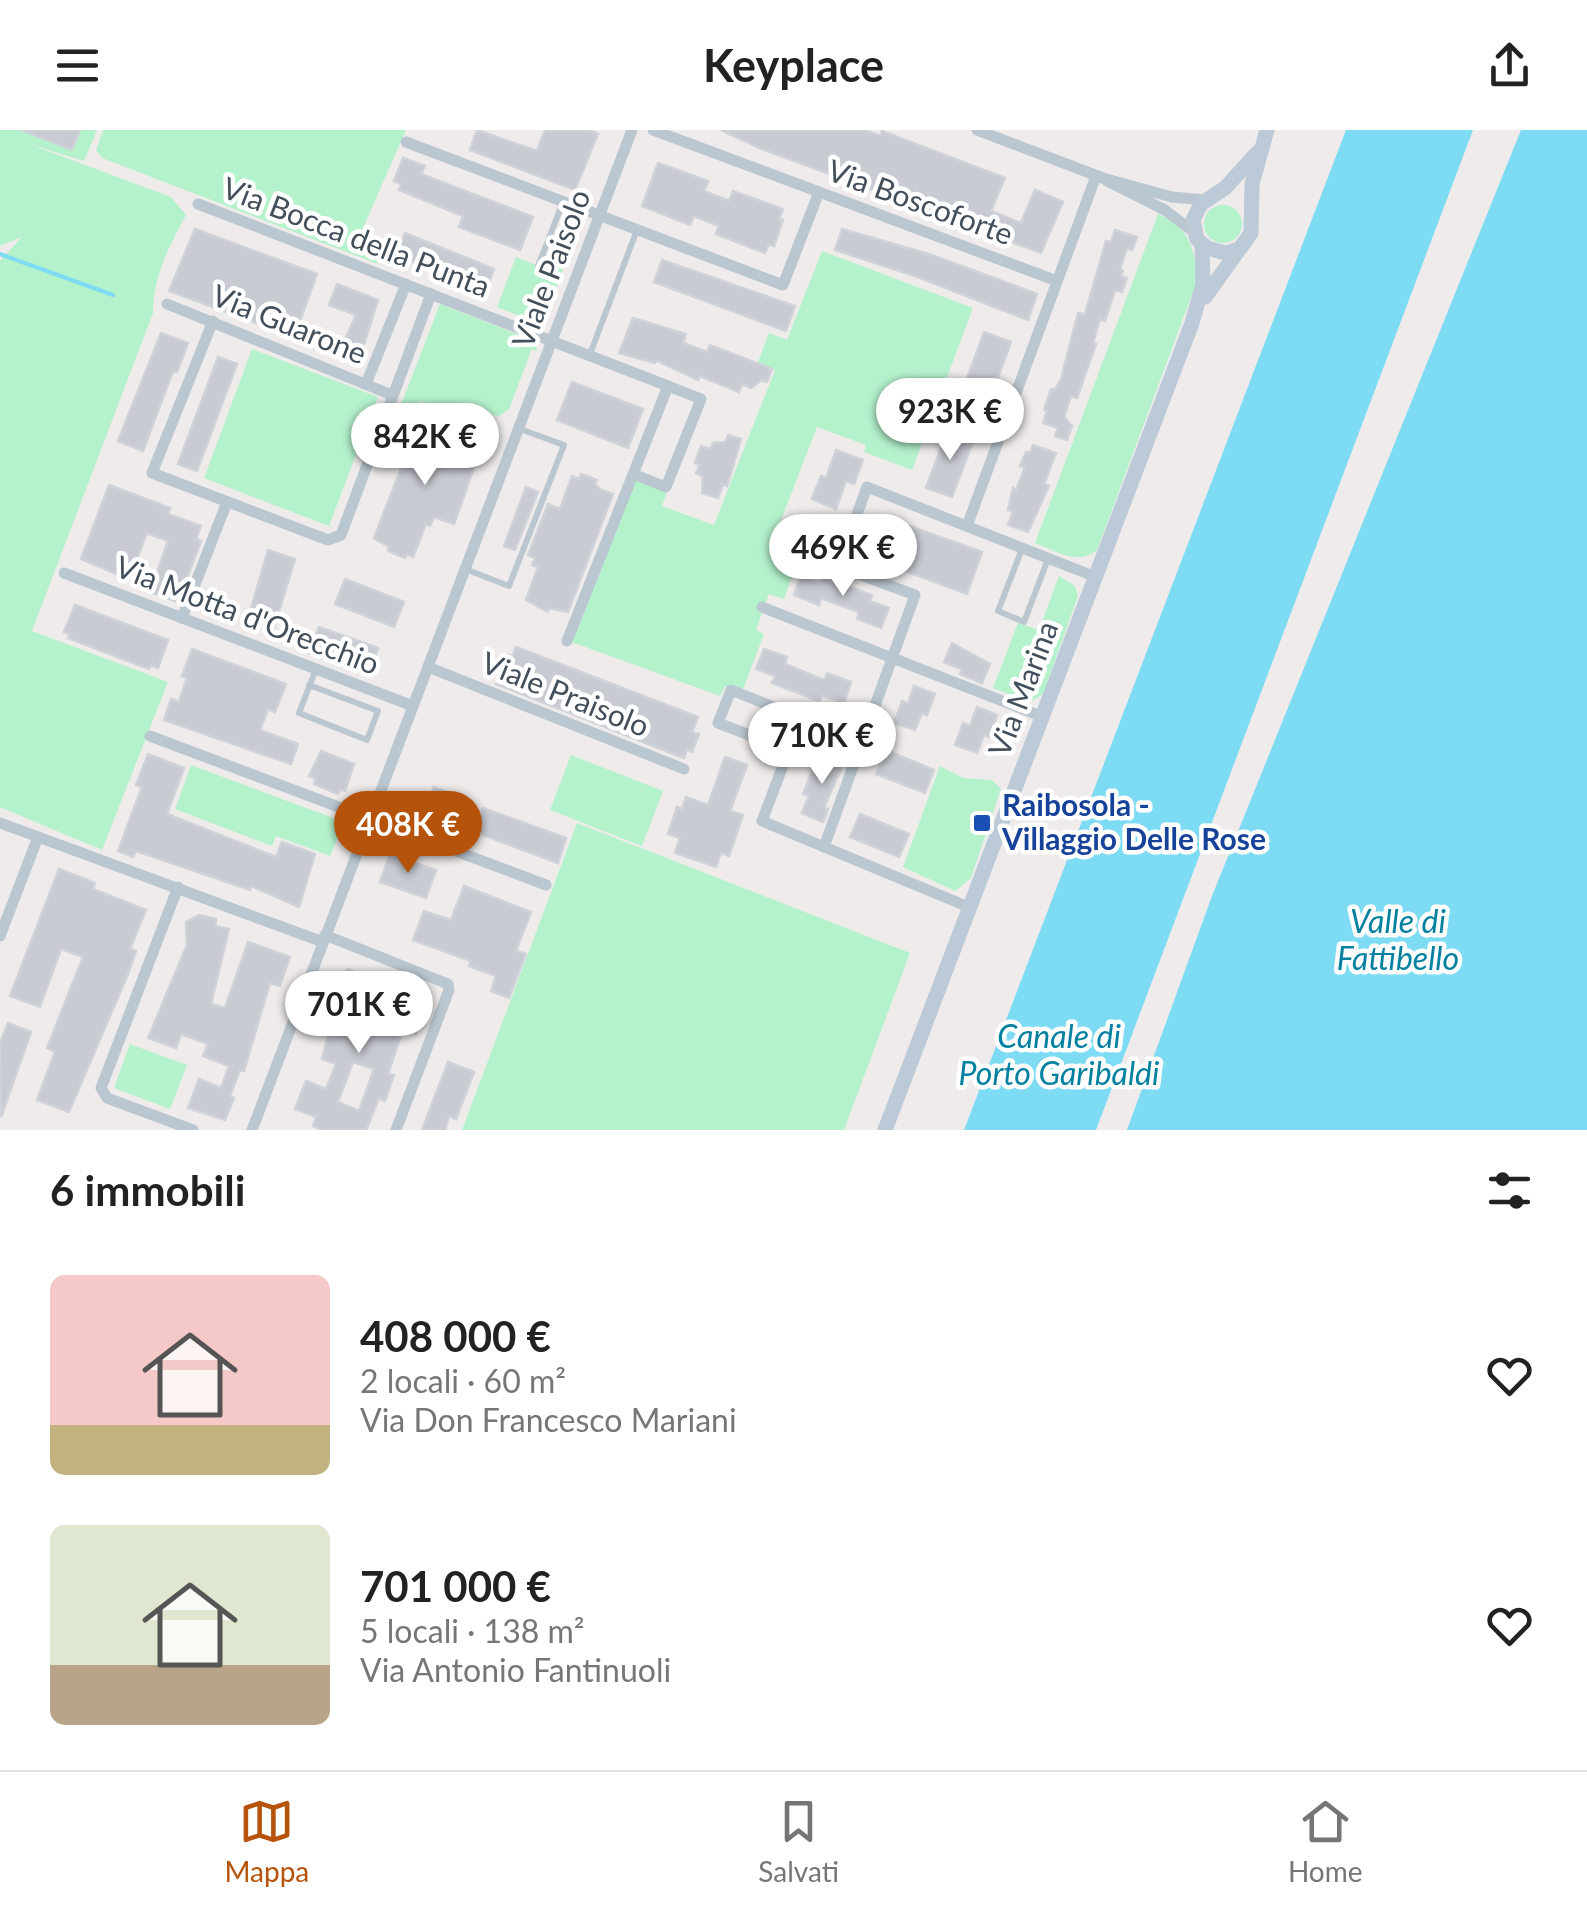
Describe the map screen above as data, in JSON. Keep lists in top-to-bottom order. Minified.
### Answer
{"streets":{"street":["Via Boscoforte","Via Bocca della Punta","Viale Paisolo","Via Guarone","Via Motta d'Orecchio","Via Marina","Viale Praisolo"]},"crossings":[["Via Bocca della Punta","Viale Paisolo"],["Viale Paisolo","Via Motta d'Orecchio"],["Viale Paisolo","Viale Praisolo"]],"water":["Valle di Fattibello","Canale di Porto Garibaldi"],"places":{"transit":["Raibosola - Villaggio Delle Rose"]},"page":{"header":"Keyplace","price":["923K €","842K €","469K €","710K €","408K €","701K €"],"heading":"6 immobili","list":[{"name":"408 000 €","note":"2 locali · 60 m² · Via Don Francesco Mariani"},{"name":"701 000 €","note":"5 locali · 138 m² · Via Antonio Fantinuoli"}],"tabs":["Mappa","Salvati","Home"]}}
